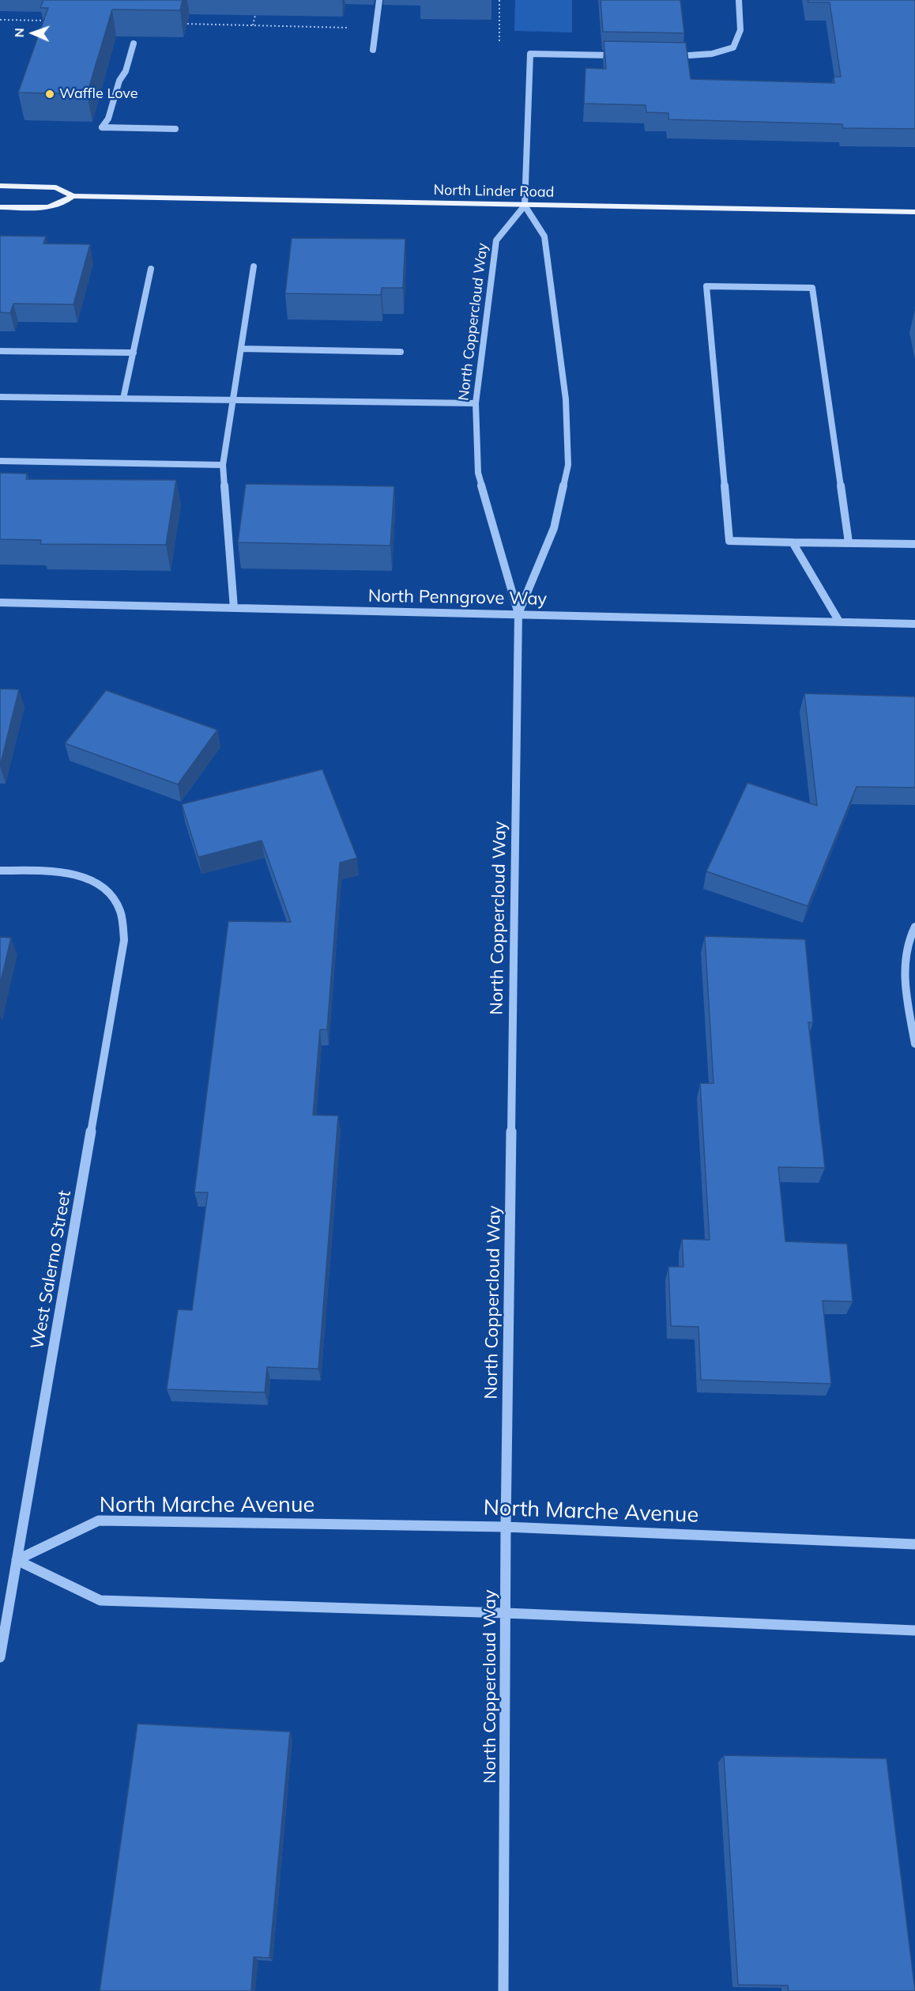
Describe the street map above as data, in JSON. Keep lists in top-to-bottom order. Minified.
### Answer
{"streets":{"main road":["North Linder Road"],"street":["North Coppercloud Way","North Penngrove Way","West Salerno Street","North Marche Avenue"]},"crossings":[["North Linder Road","North Coppercloud Way"],["North Coppercloud Way","North Penngrove Way"],["North Coppercloud Way","North Marche Avenue"],["West Salerno Street","North Marche Avenue"]],"places":["Waffle Love"],"north":"left"}
